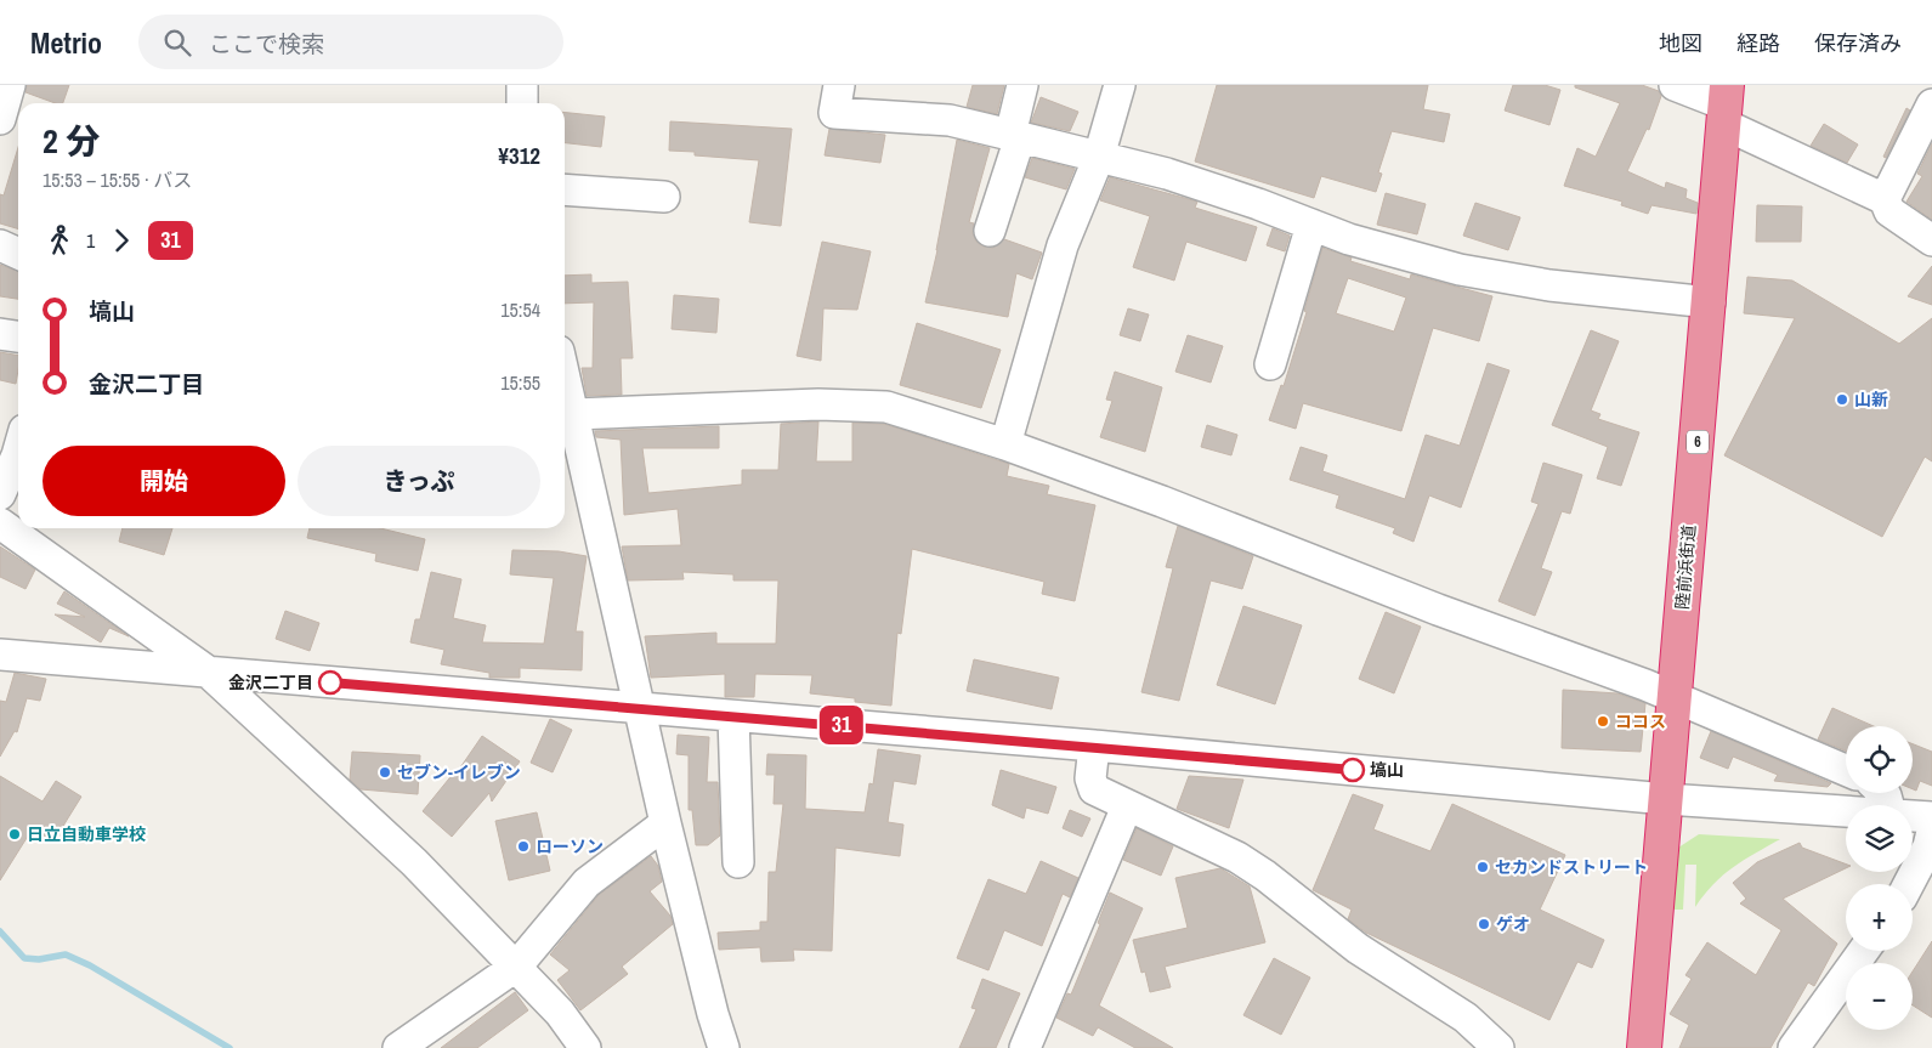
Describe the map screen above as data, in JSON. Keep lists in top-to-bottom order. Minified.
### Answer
{"streets":{"highway":["6","陸前浜街道"]},"places":["山新","金沢二丁目","ココス","塙山","セブン-イレブン","日立自動車学校","ローソン","セカンドストリート","ゲオ"],"lines":["bus line 31"],"page":{"header":"Metrio","search":"ここで検索","nav":["地図","経路","保存済み"],"on_map":"31","heading":["2 分","15:53 – 15:55 · バス","¥312"],"legs":["1","31"],"list":[{"name":"塙山","value":"15:54"},{"name":"金沢二丁目","value":"15:55"}],"buttons":["開始","きっぷ"],"map_buttons":["+","−"]}}
